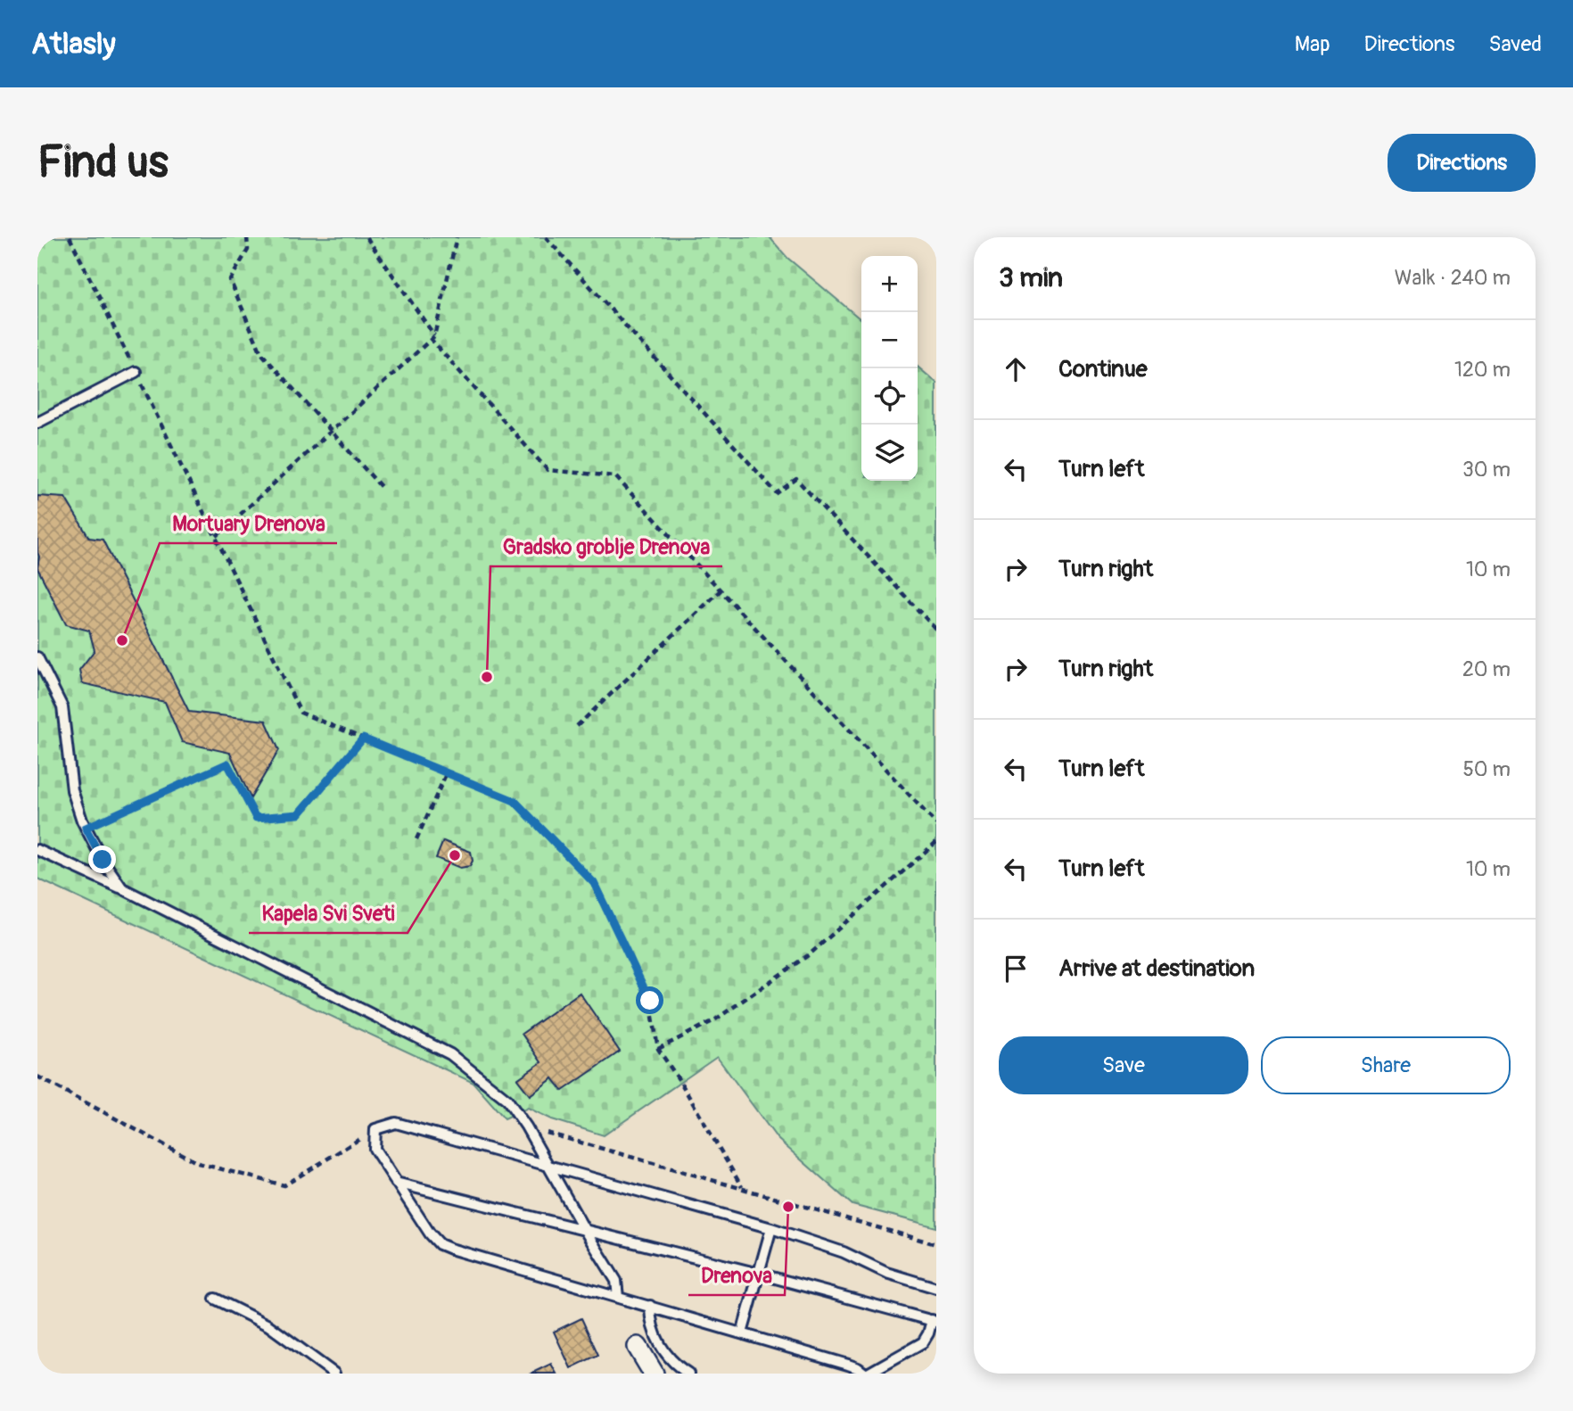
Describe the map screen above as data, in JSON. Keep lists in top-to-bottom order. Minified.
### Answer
{"places":["Mortuary Drenova","Gradsko groblje Drenova","Kapela Svi Sveti","Drenova"],"page":{"header":"Atlasly","nav":["Map","Directions","Saved"],"buttons":["Directions",["Save","Share"]],"title":"Find us","heading":["3 min","Walk · 240 m"],"map_buttons":["+","−"],"list":[["Continue","120 m"],["Turn left","30 m"],["Turn right","10 m"],["Turn right","20 m"],["Turn left","50 m"],["Turn left","10 m"],"Arrive at destination"]}}
